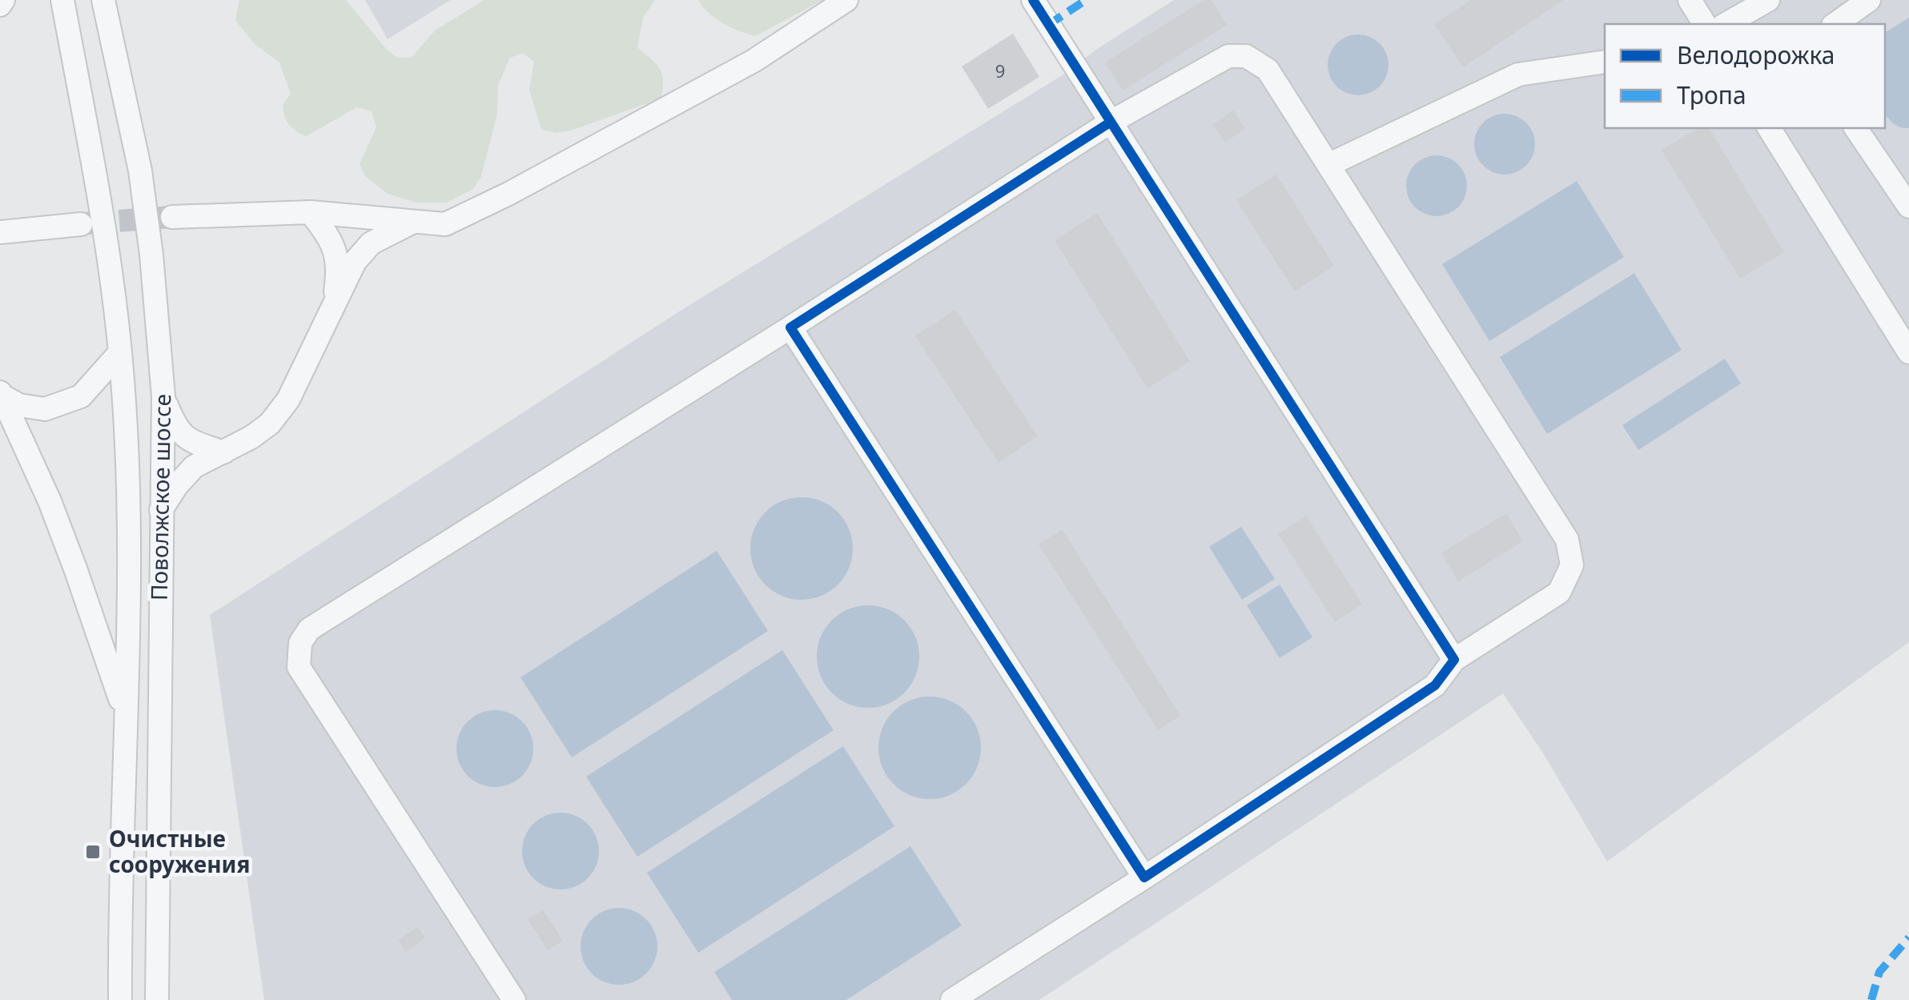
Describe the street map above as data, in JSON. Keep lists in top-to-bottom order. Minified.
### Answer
{"streets":{"street":["Поволжское шоссе"]},"places":{"transit":["Очистные сооружения"]},"house_numbers":["9"],"legend":["Велодорожка","Тропа"]}
